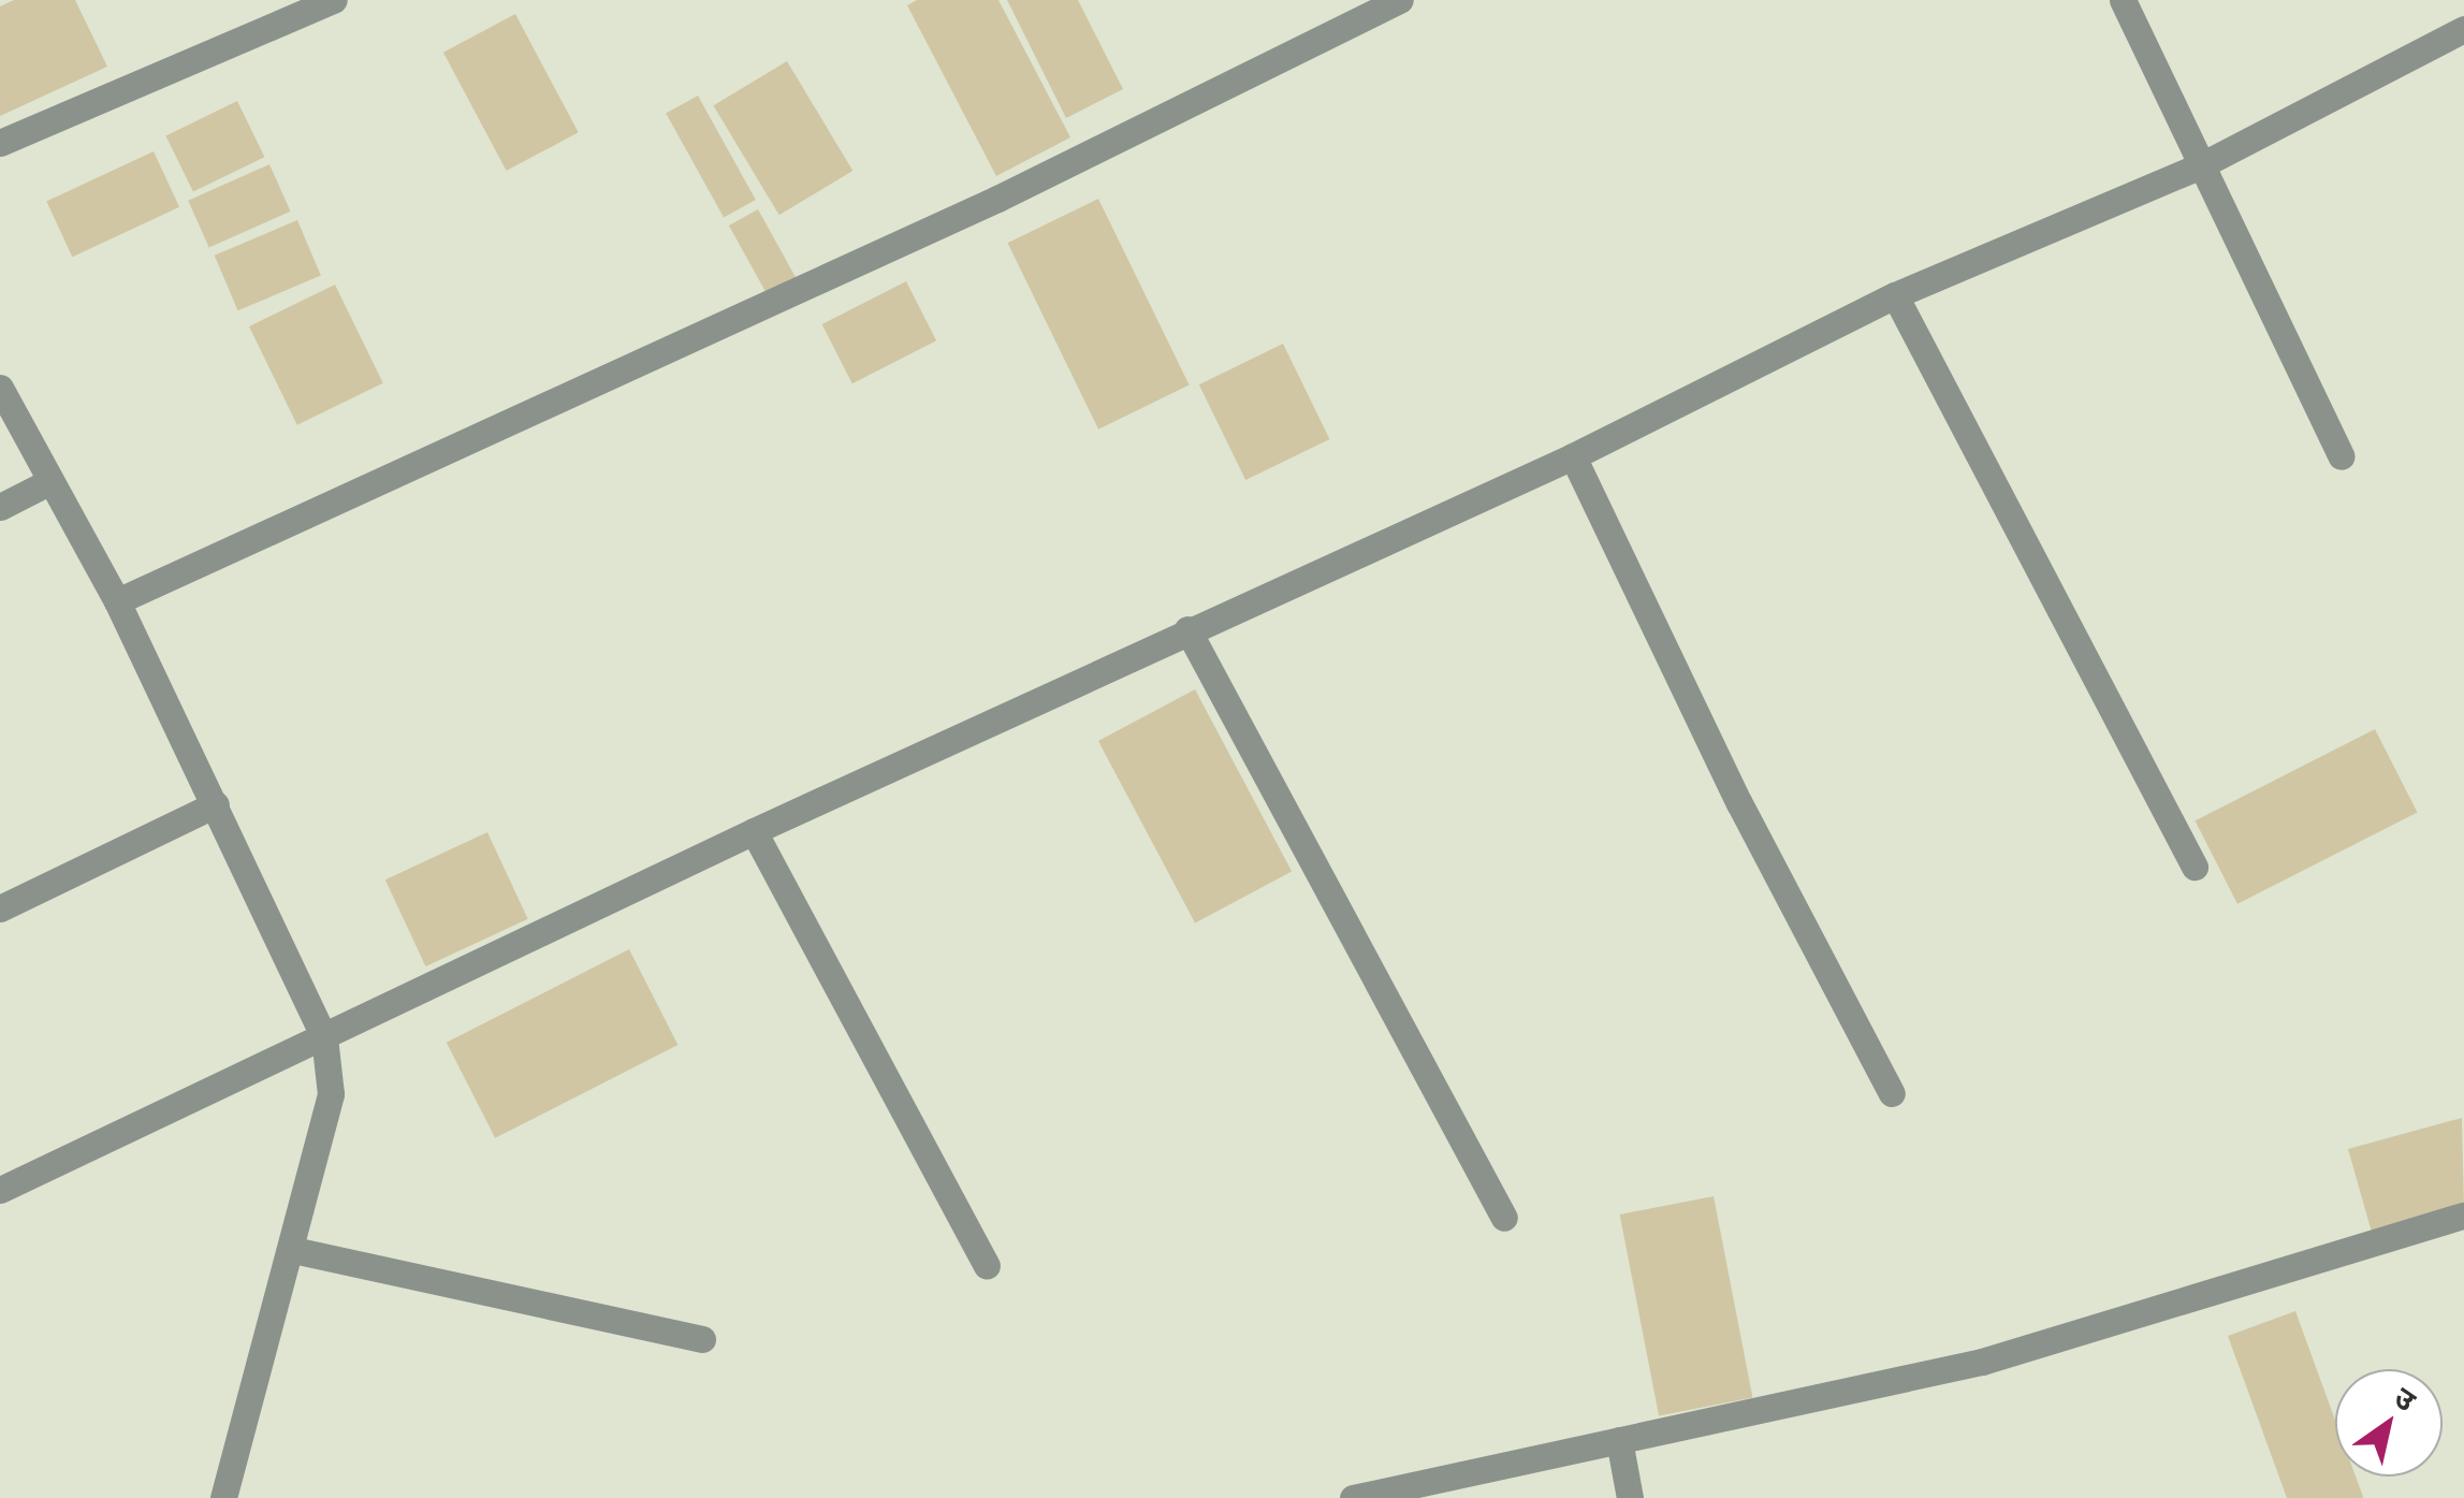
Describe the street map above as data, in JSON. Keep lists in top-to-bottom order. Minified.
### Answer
{"north":"top right"}
